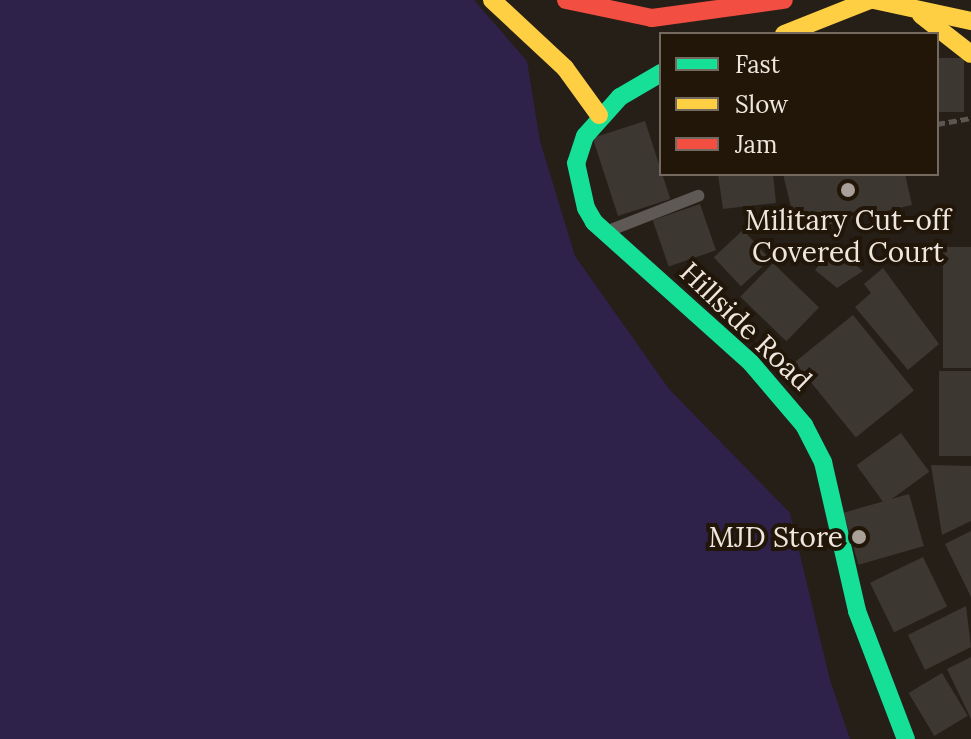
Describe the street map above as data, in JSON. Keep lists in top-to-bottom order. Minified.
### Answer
{"streets":{"street":["Hillside Road"]},"places":["Military Cut-off Covered Court","MJD Store"],"legend":["Fast","Slow","Jam"]}
